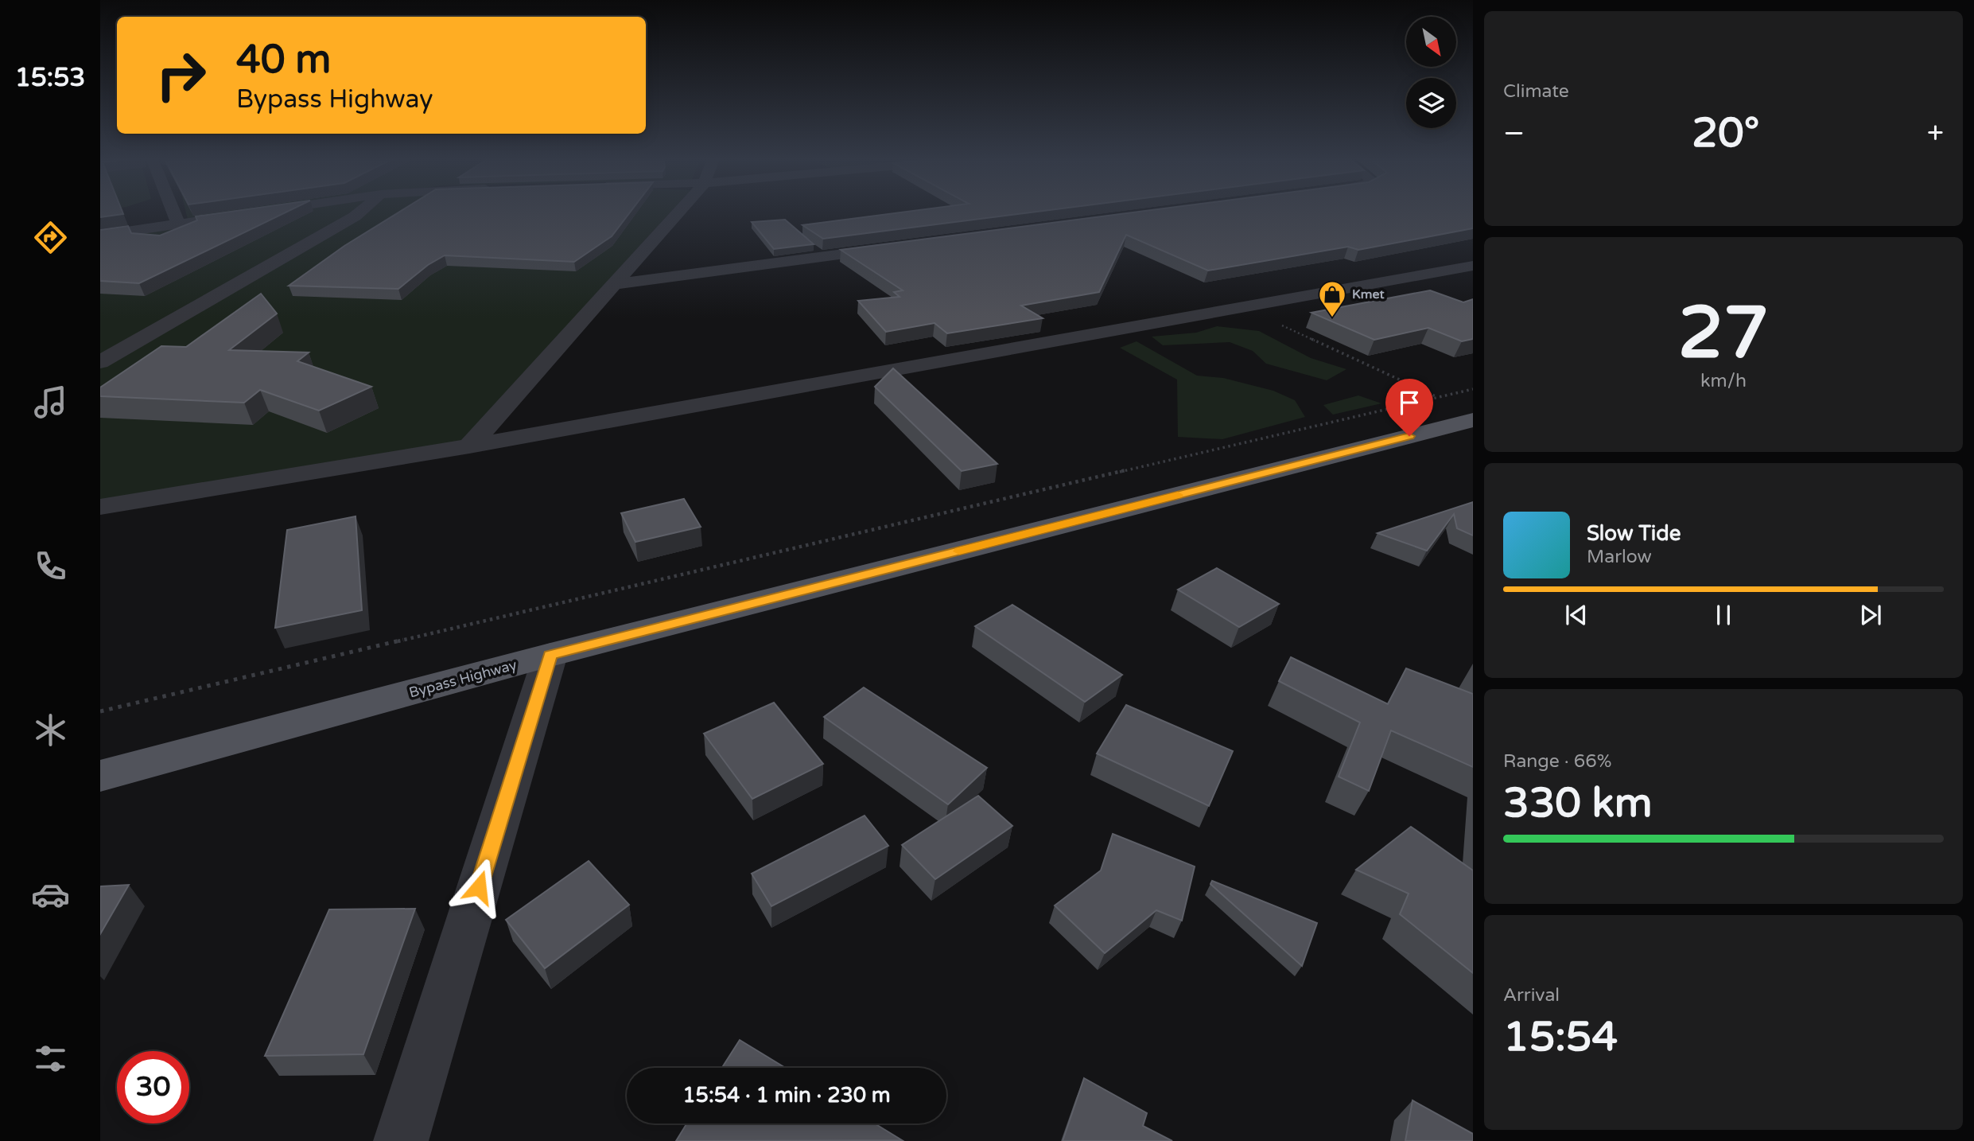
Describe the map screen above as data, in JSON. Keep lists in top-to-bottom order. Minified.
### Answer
{"streets":{"main road":["Bypass Highway"]},"places":{"shop":["Kmet"]},"north":"bottom right","page":{"tabs":"15:53","tile":["Climate",["27","km/h"],["Range · 66%","330 km"],["Arrival","15:54"]],"turn":["40 m","Bypass Highway"],"heat":["−","20°","+"],"song":["Slow Tide","Marlow"],"limit":"30","trip":"15:54 · 1 min · 230 m"}}
